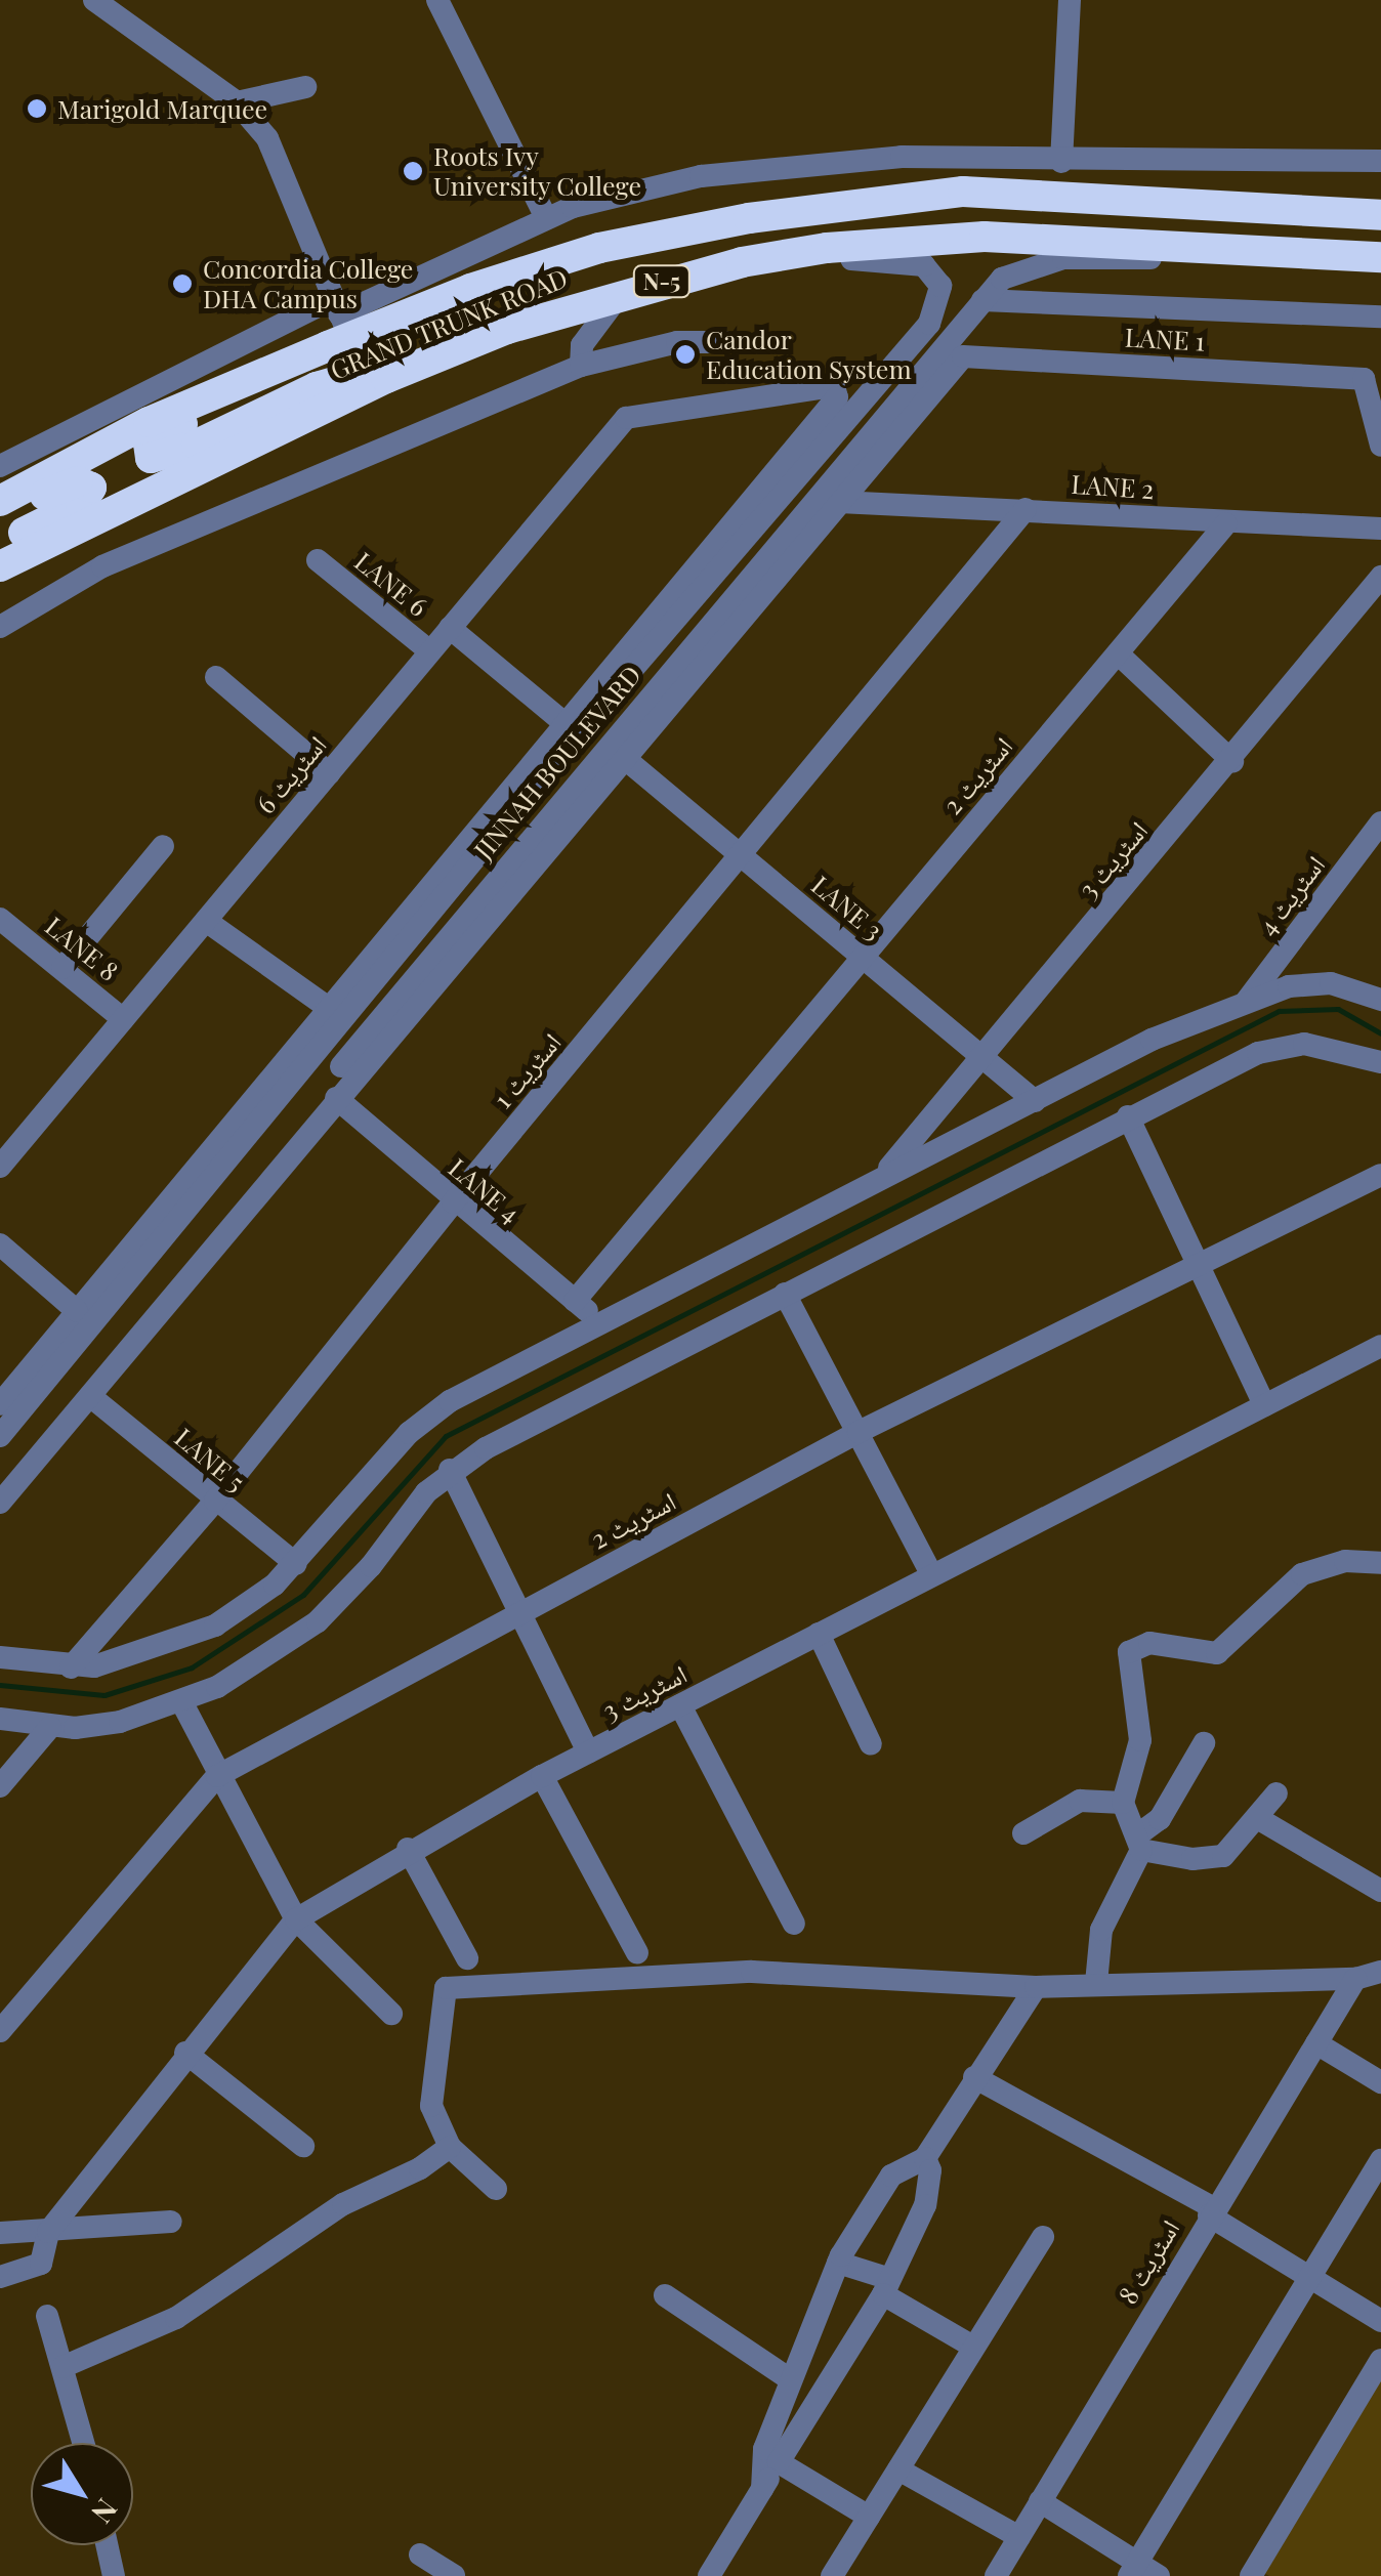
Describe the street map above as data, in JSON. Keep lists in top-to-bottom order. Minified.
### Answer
{"streets":{"highway":["N-5","GRAND TRUNK ROAD"],"street":["LANE 1","LANE 2","LANE 6","JINNAH BOULEVARD","اسٹریٹ 6","اسٹریٹ 2","اسٹریٹ 3","اسٹریٹ 4","LANE 3","LANE 8","اسٹریٹ 1","LANE 4","LANE 5","اسٹریٹ 8"]},"crossings":[["GRAND TRUNK ROAD","JINNAH BOULEVARD"],["LANE 1","LANE 2"],["LANE 2","اسٹریٹ 2"],["LANE 2","اسٹریٹ 1"],["LANE 6","اسٹریٹ 6"],["JINNAH BOULEVARD","اسٹریٹ 6"],["اسٹریٹ 6","LANE 8"],["اسٹریٹ 2","LANE 3"],["اسٹریٹ 2","LANE 4"],["اسٹریٹ 3","LANE 3"],["LANE 3","اسٹریٹ 1"],["اسٹریٹ 1","LANE 4"],["اسٹریٹ 1","LANE 5"]],"places":["Marigold Marquee","Roots Ivy University College","Concordia College DHA Campus","Candor Education System"],"north":"bottom right"}
